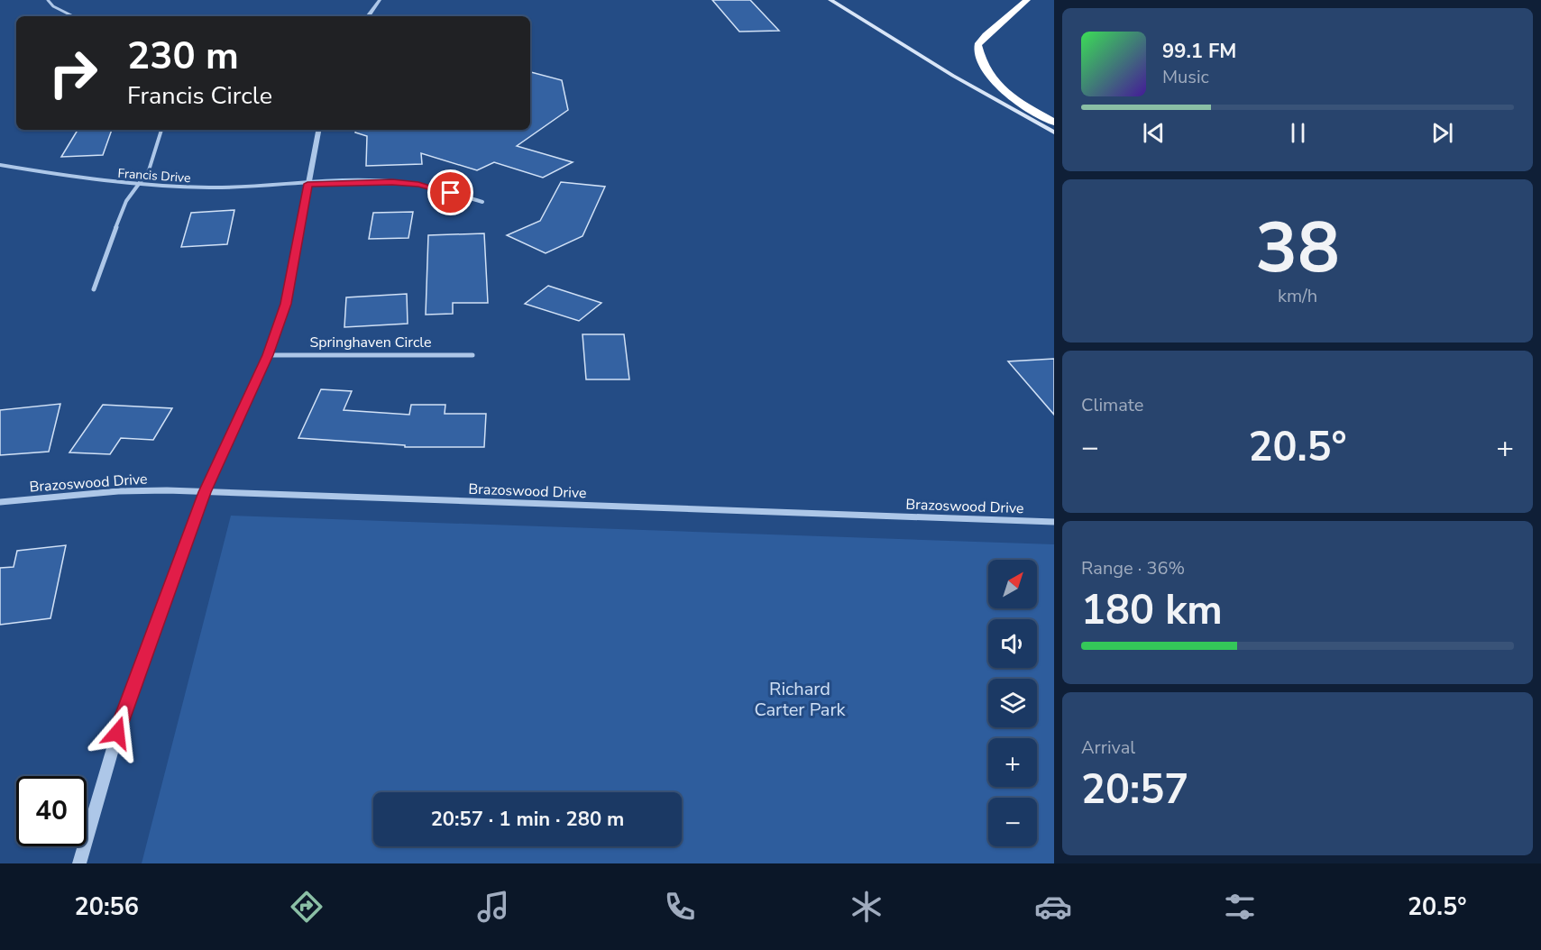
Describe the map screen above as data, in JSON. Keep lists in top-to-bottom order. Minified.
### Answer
{"streets":{"street":["Francis Drive","Springhaven Circle","Brazoswood Drive"]},"parks":["Richard Carter Park"],"north":"top right","page":{"turn":["230 m","Francis Circle"],"song":["99.1 FM","Music"],"tile":[["38","km/h"],"Climate",["Range · 36%","180 km"],["Arrival","20:57"]],"heat":["−","20.5°","+"],"map_buttons":["+","−"],"limit":"40","trip":"20:57 · 1 min · 280 m","tabs":["20:56","20.5°"]}}
